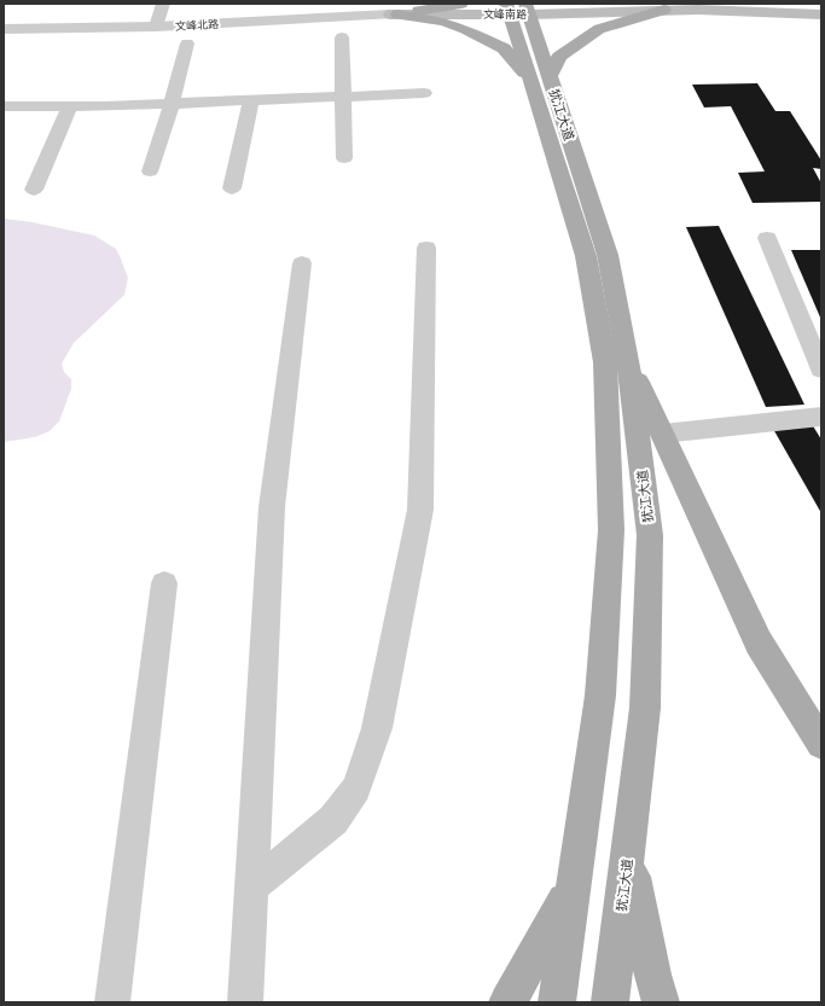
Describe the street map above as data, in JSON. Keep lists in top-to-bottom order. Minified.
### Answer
{"streets":{"main road":["文峰南路","犹江大道"],"street":["文峰北路"]},"crossings":[["文峰南路","文峰北路"],["文峰南路","犹江大道"]]}
